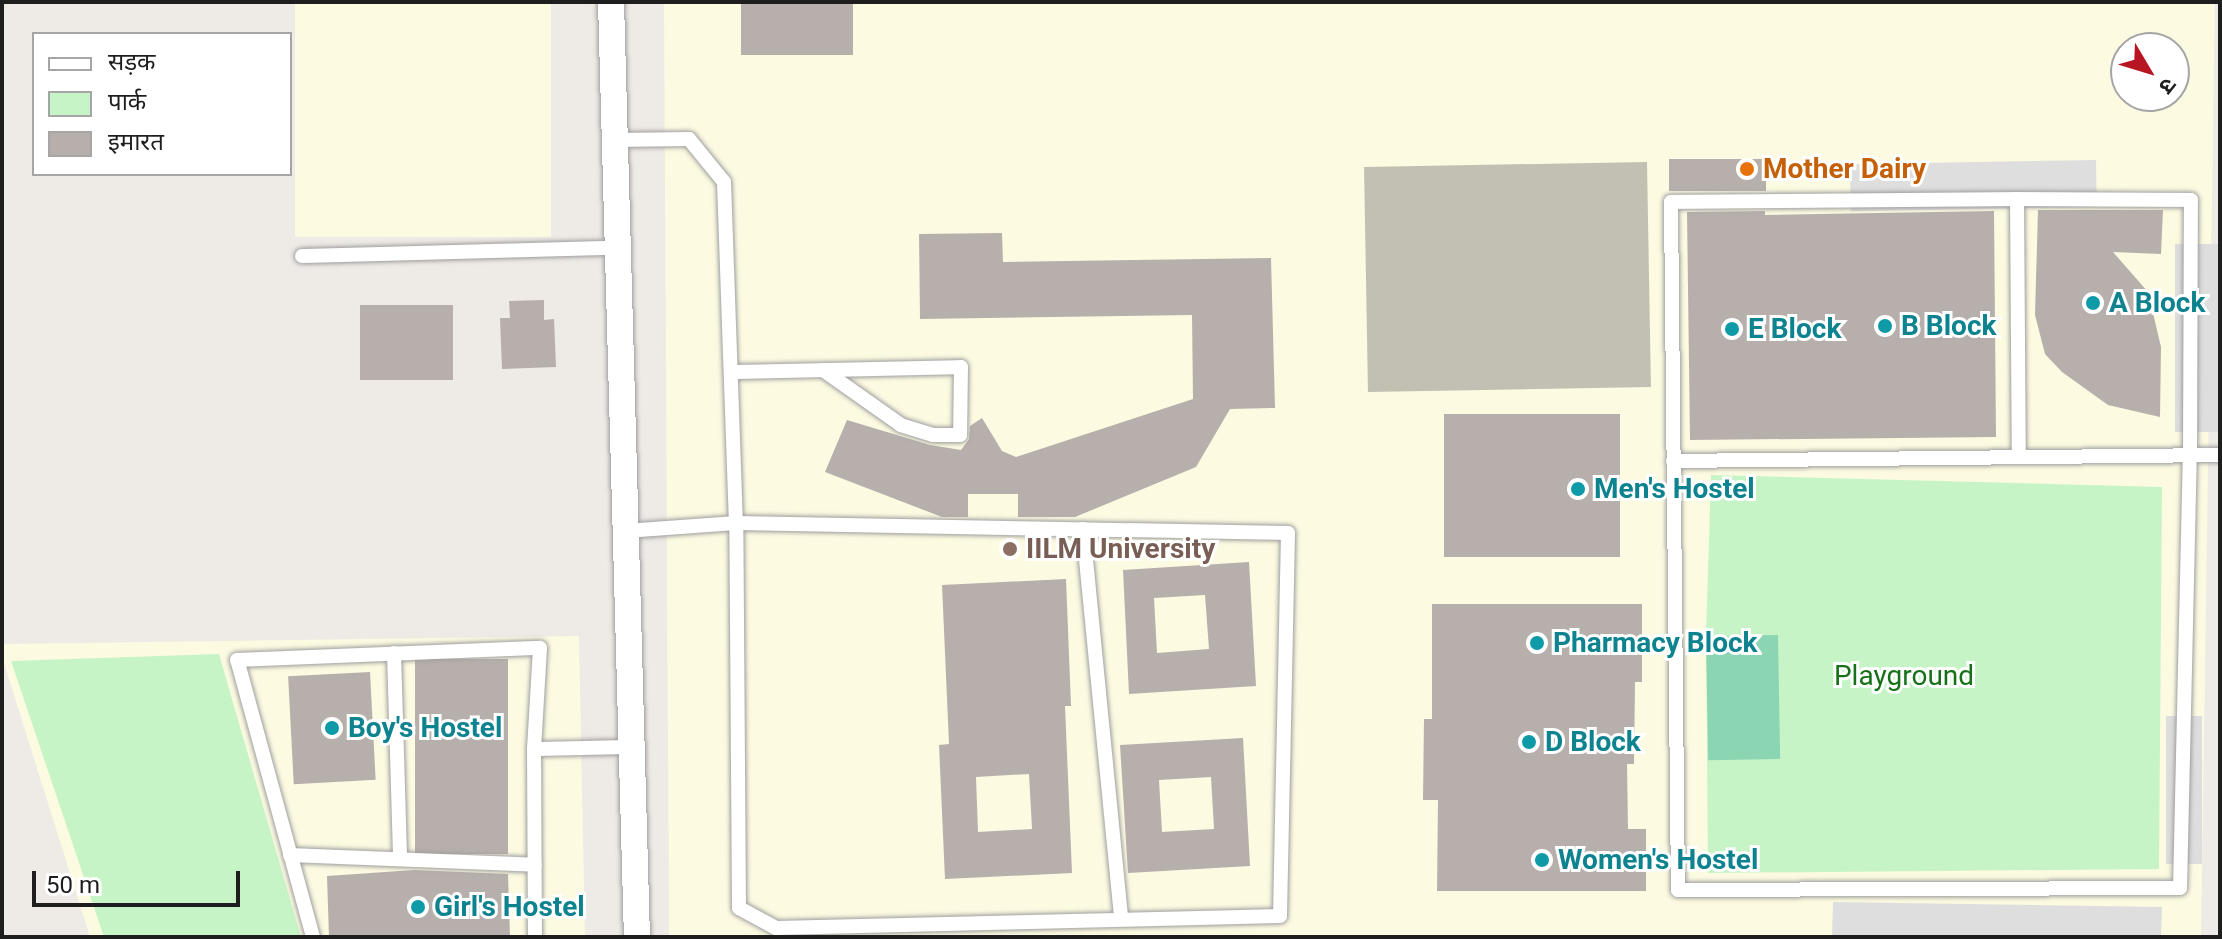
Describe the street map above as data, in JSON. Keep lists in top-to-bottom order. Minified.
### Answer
{"parks":["Playground"],"places":["Mother Dairy","A Block","B Block","E Block","Men's Hostel","IILM University","Pharmacy Block","Boy's Hostel","D Block","Women's Hostel","Girl's Hostel"],"legend":["सड़क","पार्क","इमारत"],"scale_bar":"50 m","north":"bottom right"}
